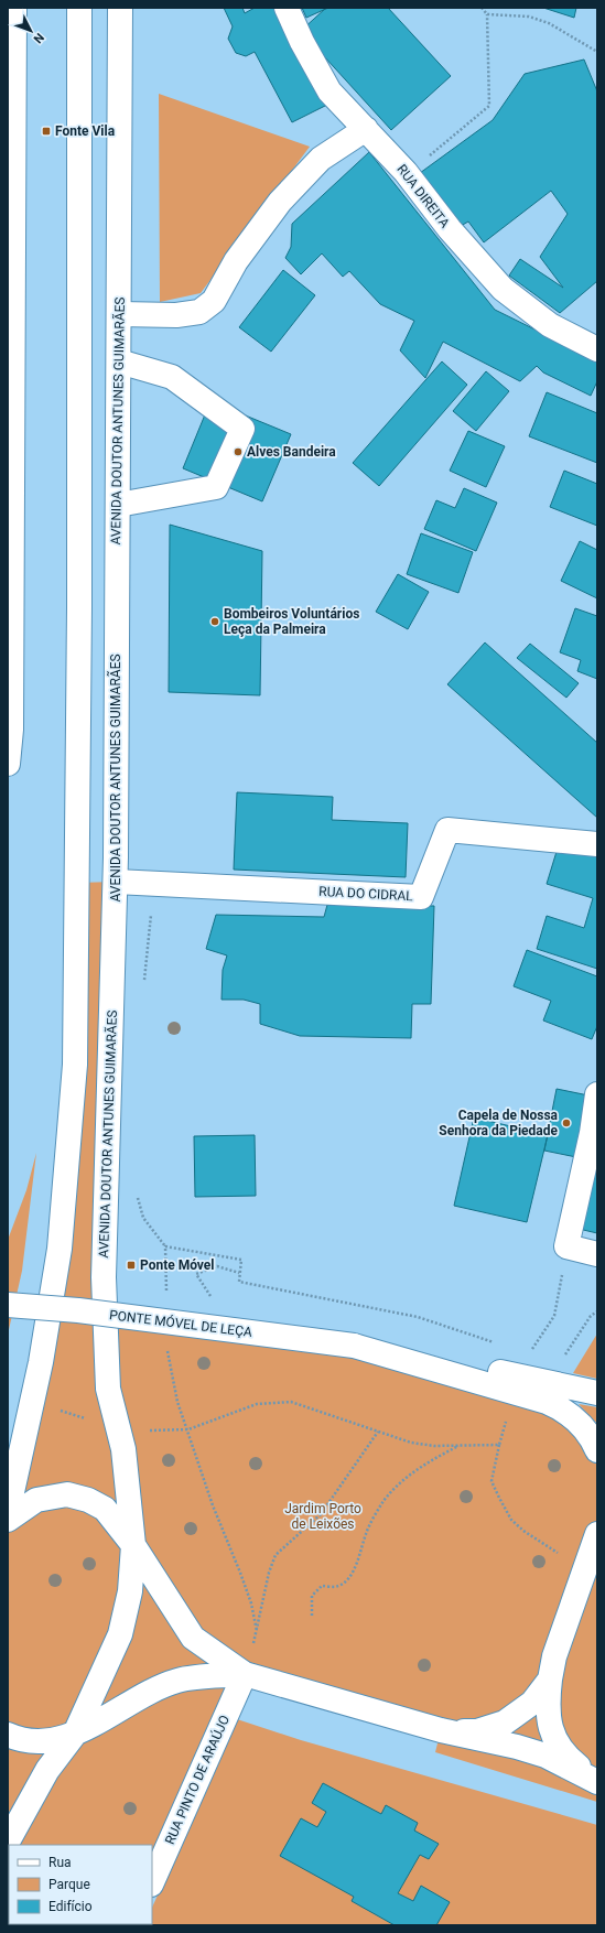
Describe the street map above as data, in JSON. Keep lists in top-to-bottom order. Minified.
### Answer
{"streets":{"main road":["RUA DIREITA","AVENIDA DOUTOR ANTUNES GUIMARÃES","RUA DO CIDRAL","PONTE MÓVEL DE LEÇA","RUA PINTO DE ARAÚJO"]},"crossings":[["AVENIDA DOUTOR ANTUNES GUIMARÃES","RUA DO CIDRAL"]],"parks":["Jardim Porto de Leixões"],"places":{"transit":["Fonte Vila","Ponte Móvel"],"other":["Alves Bandeira","Bombeiros Voluntários Leça da Palmeira","Capela de Nossa Senhora da Piedade"]},"legend":["Rua","Parque","Edifício"],"north":"bottom right"}
